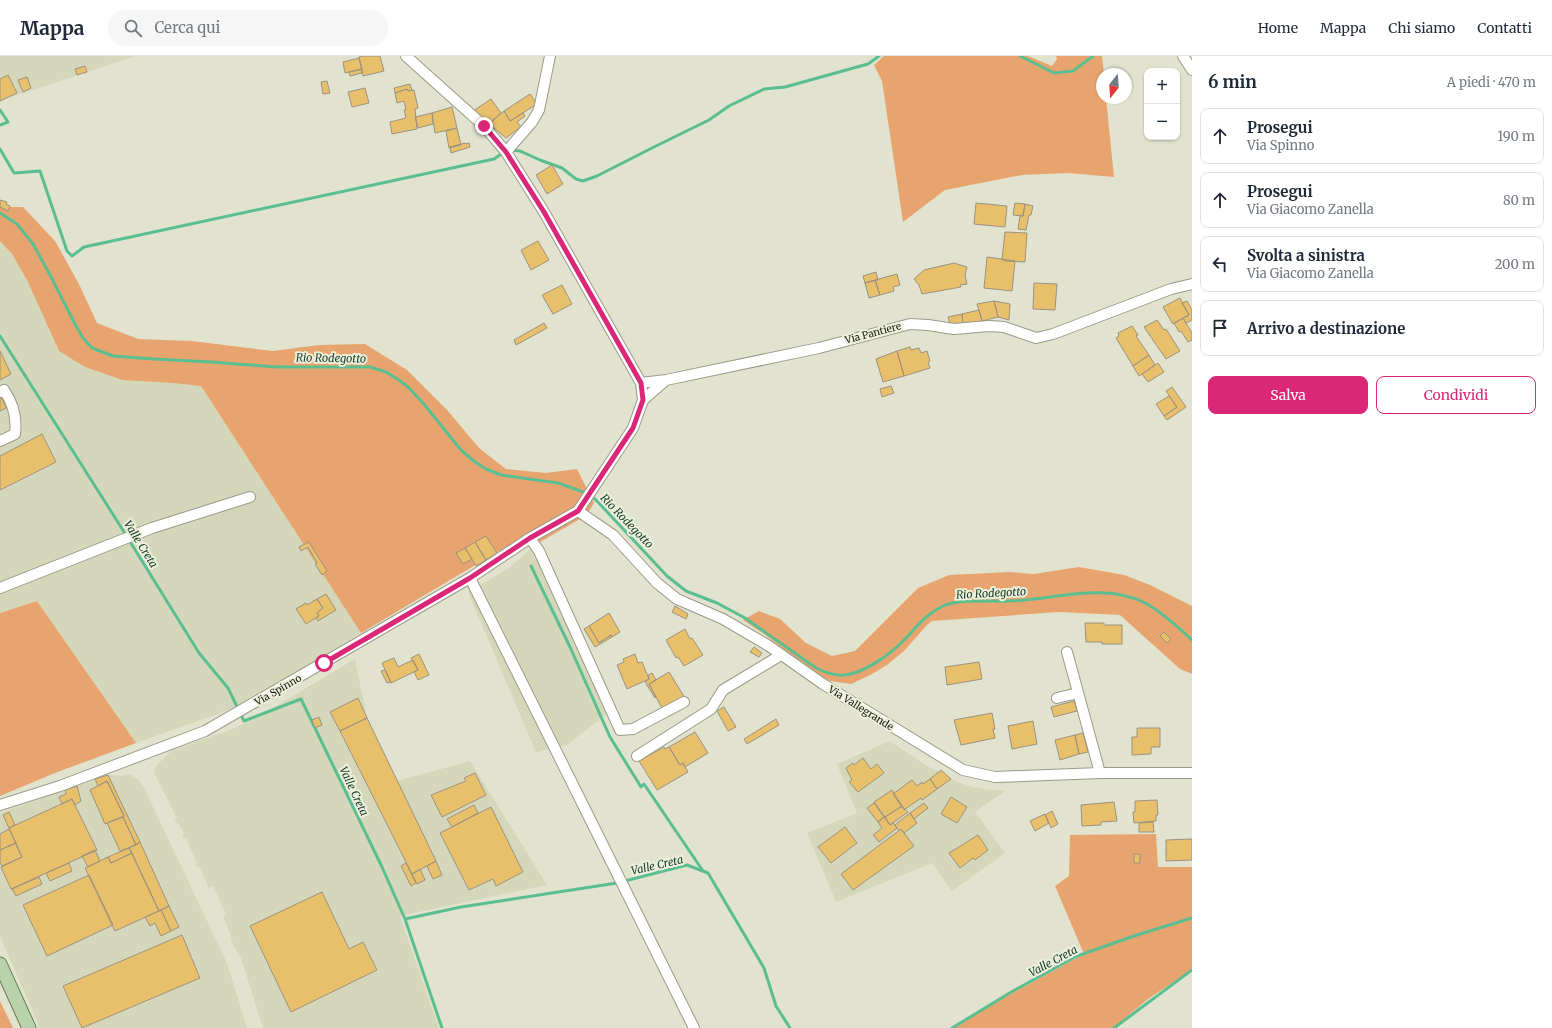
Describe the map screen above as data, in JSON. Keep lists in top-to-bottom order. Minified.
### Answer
{"streets":{"street":["Via Pantiere","Via Spinno","Via Vallegrande"]},"crossings":[["Via Spinno","Via Vallegrande"]],"water":["Rio Rodegotto","Valle Creta"],"north":"bottom","page":{"header":"Mappa","search":"Cerca qui","nav":["Home","Mappa","Chi siamo","Contatti"],"heading":["6 min","A piedi · 470 m"],"map_buttons":["+","−"],"list":[["Prosegui","Via Spinno","190 m"],["Prosegui","Via Giacomo Zanella","80 m"],["Svolta a sinistra","Via Giacomo Zanella","200 m"],"Arrivo a destinazione"],"buttons":["Salva","Condividi"]}}
